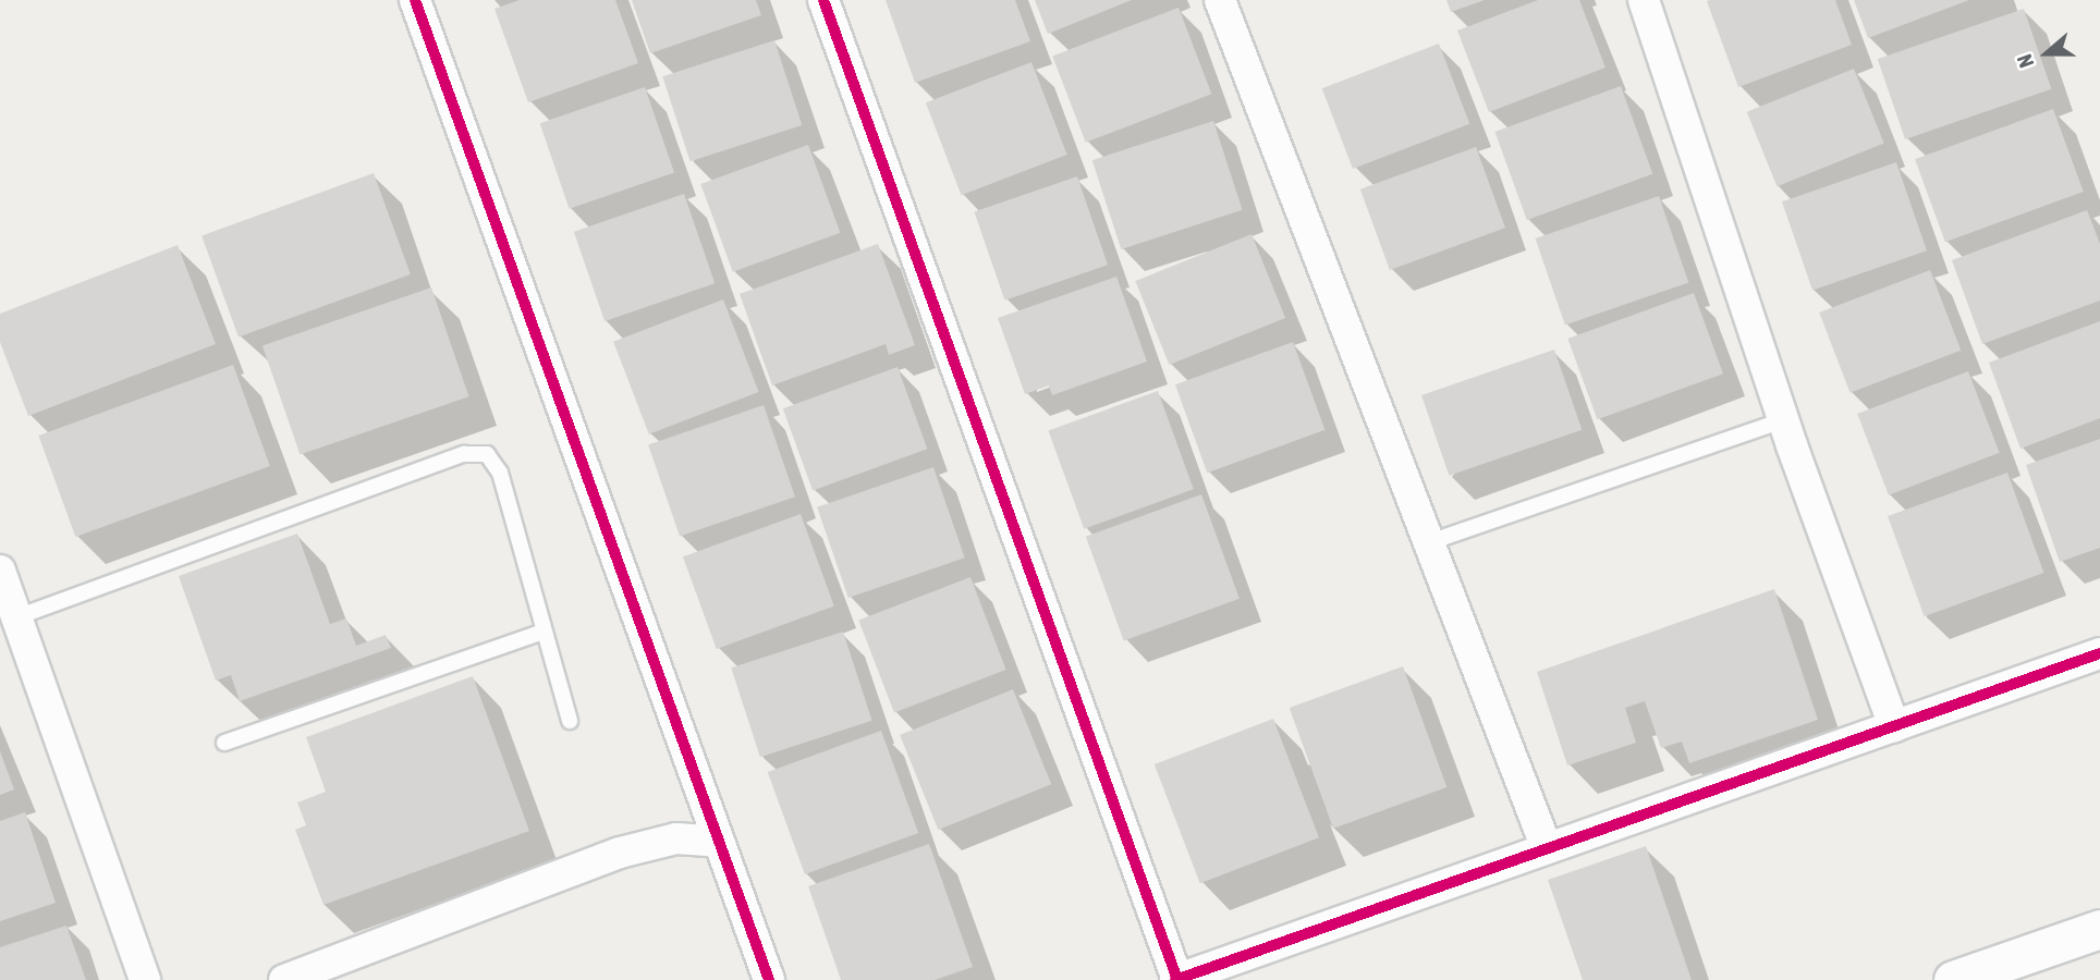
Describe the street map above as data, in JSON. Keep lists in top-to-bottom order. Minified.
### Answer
{"north":"left"}
